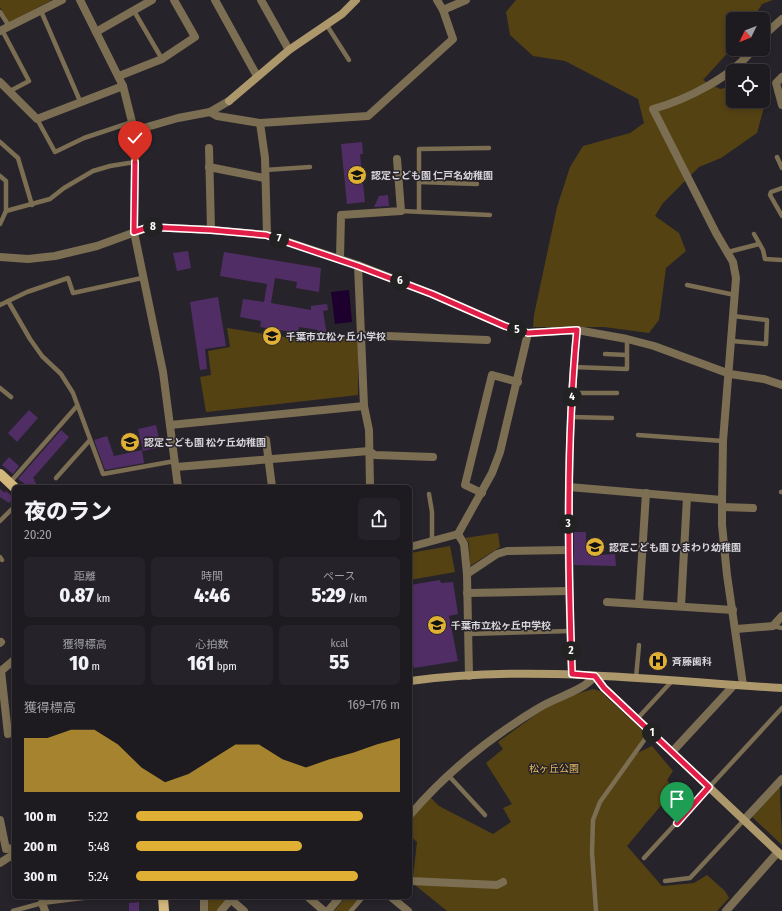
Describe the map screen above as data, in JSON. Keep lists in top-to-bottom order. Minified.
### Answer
{"parks":["松ヶ丘公園"],"places":{"school or university":["認定こども園 仁戸名幼稚園","千葉市立松ヶ丘小学校","認定こども園 松ケ丘幼稚園","認定こども園 ひまわり幼稚園","千葉市立松ヶ丘中学校"],"hospital":["斉藤歯科"]},"north":"bottom left","page":{"pins":["8","7","6","5","4","3","2","1"],"heading":["夜のラン","20:20"],"stats":[["距離","0.87 km"],["時間","4:46"],["ペース","5:29 /km"],["獲得標高","10 m"],["心拍数","161 bpm"],["kcal","55"]],"chart":["獲得標高","169–176 m"],"list":[{"name":"100 m","note":"5:22"},{"name":"200 m","note":"5:48"},{"name":"300 m","note":"5:24"}]}}
